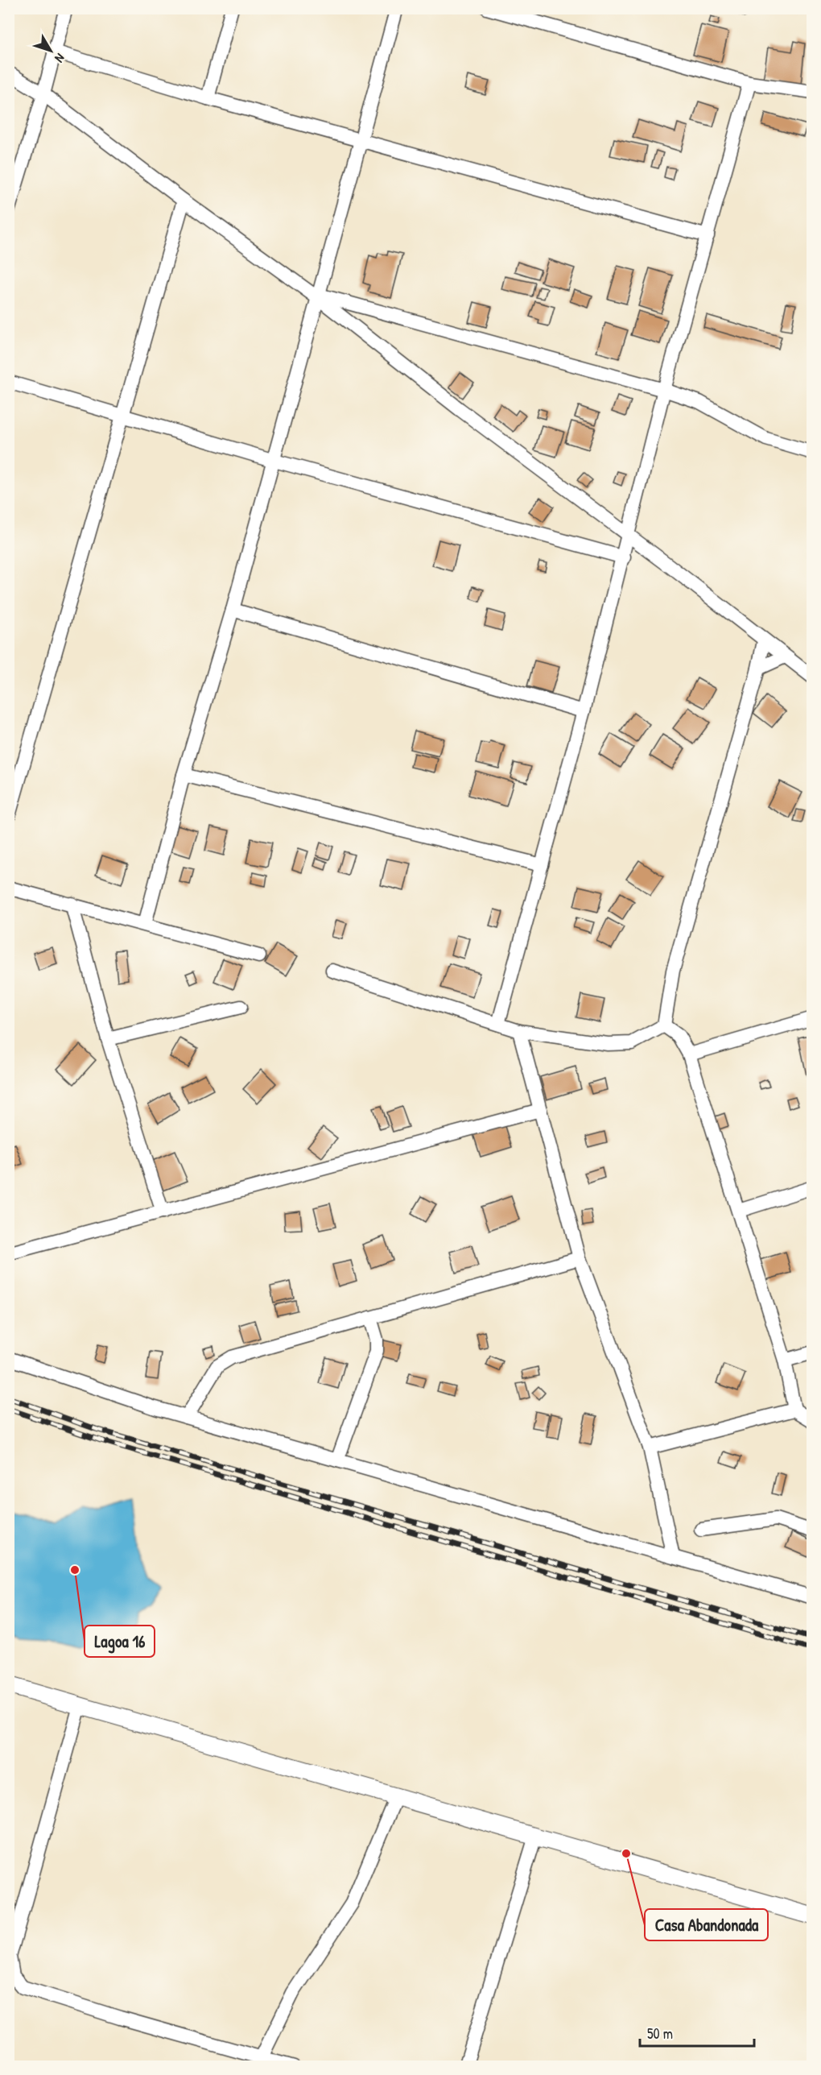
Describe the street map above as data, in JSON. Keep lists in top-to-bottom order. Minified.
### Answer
{"places":["Lagoa 16","Casa Abandonada"],"scale_bar":"50 m","north":"bottom right"}
